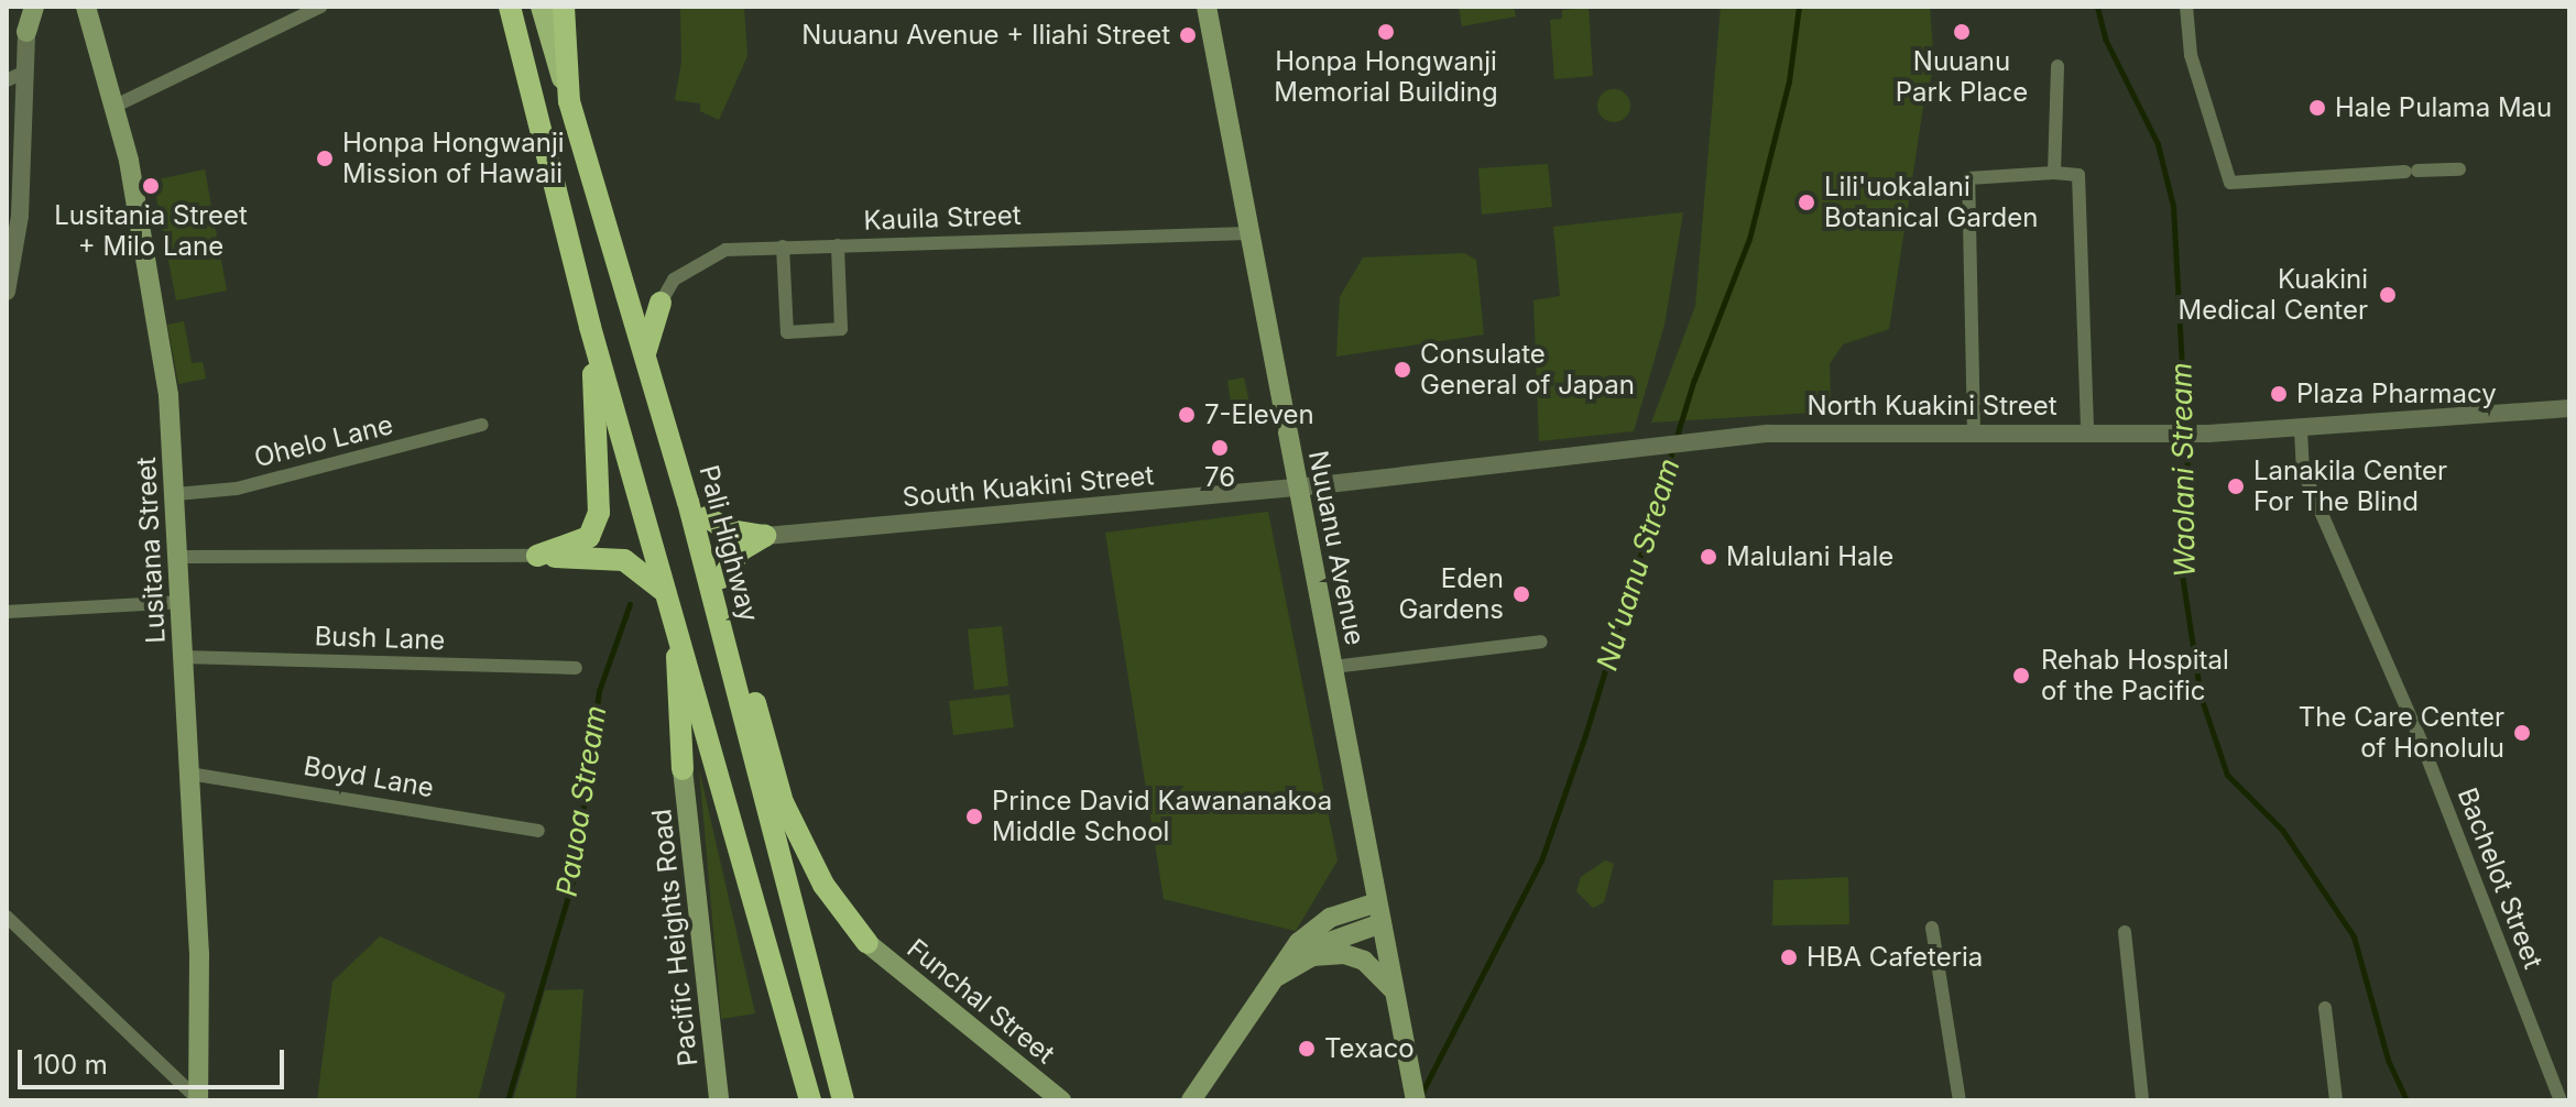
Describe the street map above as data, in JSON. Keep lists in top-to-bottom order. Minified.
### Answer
{"streets":{"highway":["Pali Highway"],"main road":["Nuuanu Avenue","Lusitana Street","Pacific Heights Road","Funchal Street"],"street":["Kauila Street","North Kuakini Street","Ohelo Lane","South Kuakini Street","Bush Lane","Boyd Lane","Bachelot Street"]},"crossings":[["Kauila Street","Nuuanu Avenue"],["North Kuakini Street","South Kuakini Street"],["North Kuakini Street","Nuuanu Avenue"],["North Kuakini Street","Bachelot Street"],["Ohelo Lane","Lusitana Street"],["South Kuakini Street","Nuuanu Avenue"],["Lusitana Street","Bush Lane"],["Lusitana Street","Boyd Lane"]],"water":["Waolani Stream","Nuʻuanu Stream","Pauoa Stream"],"places":["Honpa Hongwanji Memorial Building","Nuuanu Park Place","Nuuanu Avenue + Iliahi Street","Hale Pulama Mau","Honpa Hongwanji Mission of Hawaii","Lusitania Street + Milo Lane","Lili'uokalani Botanical Garden","Kuakini Medical Center","Consulate General of Japan","Plaza Pharmacy","7-Eleven","76","Lanakila Center For The Blind","Malulani Hale","Eden Gardens","Rehab Hospital of the Pacific","The Care Center of Honolulu","Prince David Kawananakoa Middle School","HBA Cafeteria","Texaco"],"scale_bar":"100 m"}
